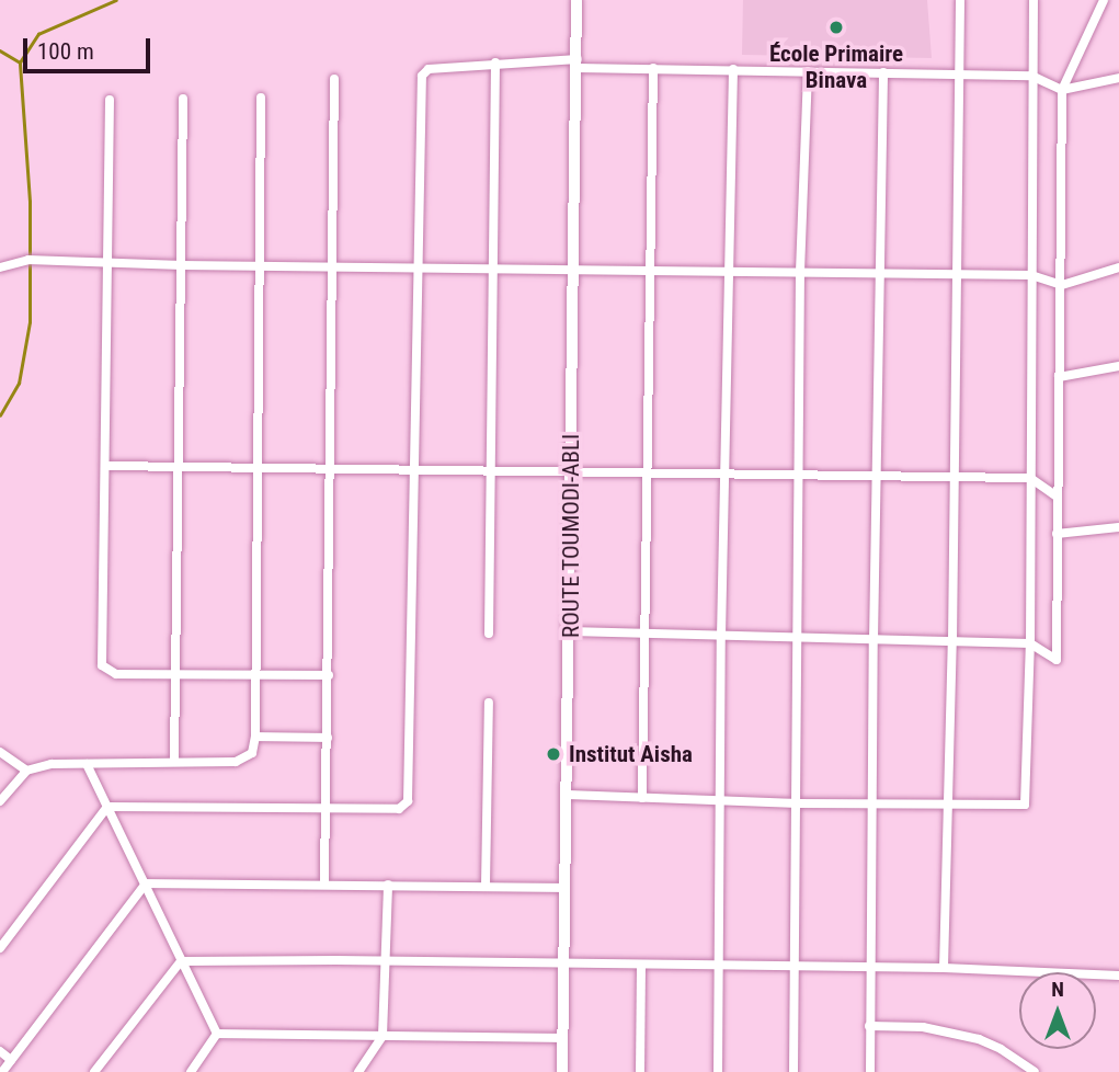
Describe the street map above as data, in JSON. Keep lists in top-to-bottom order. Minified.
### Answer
{"streets":{"street":["ROUTE TOUMODI-ABLI"]},"places":["École Primaire Binava","Institut Aisha"],"scale_bar":"100 m","north":"top"}
